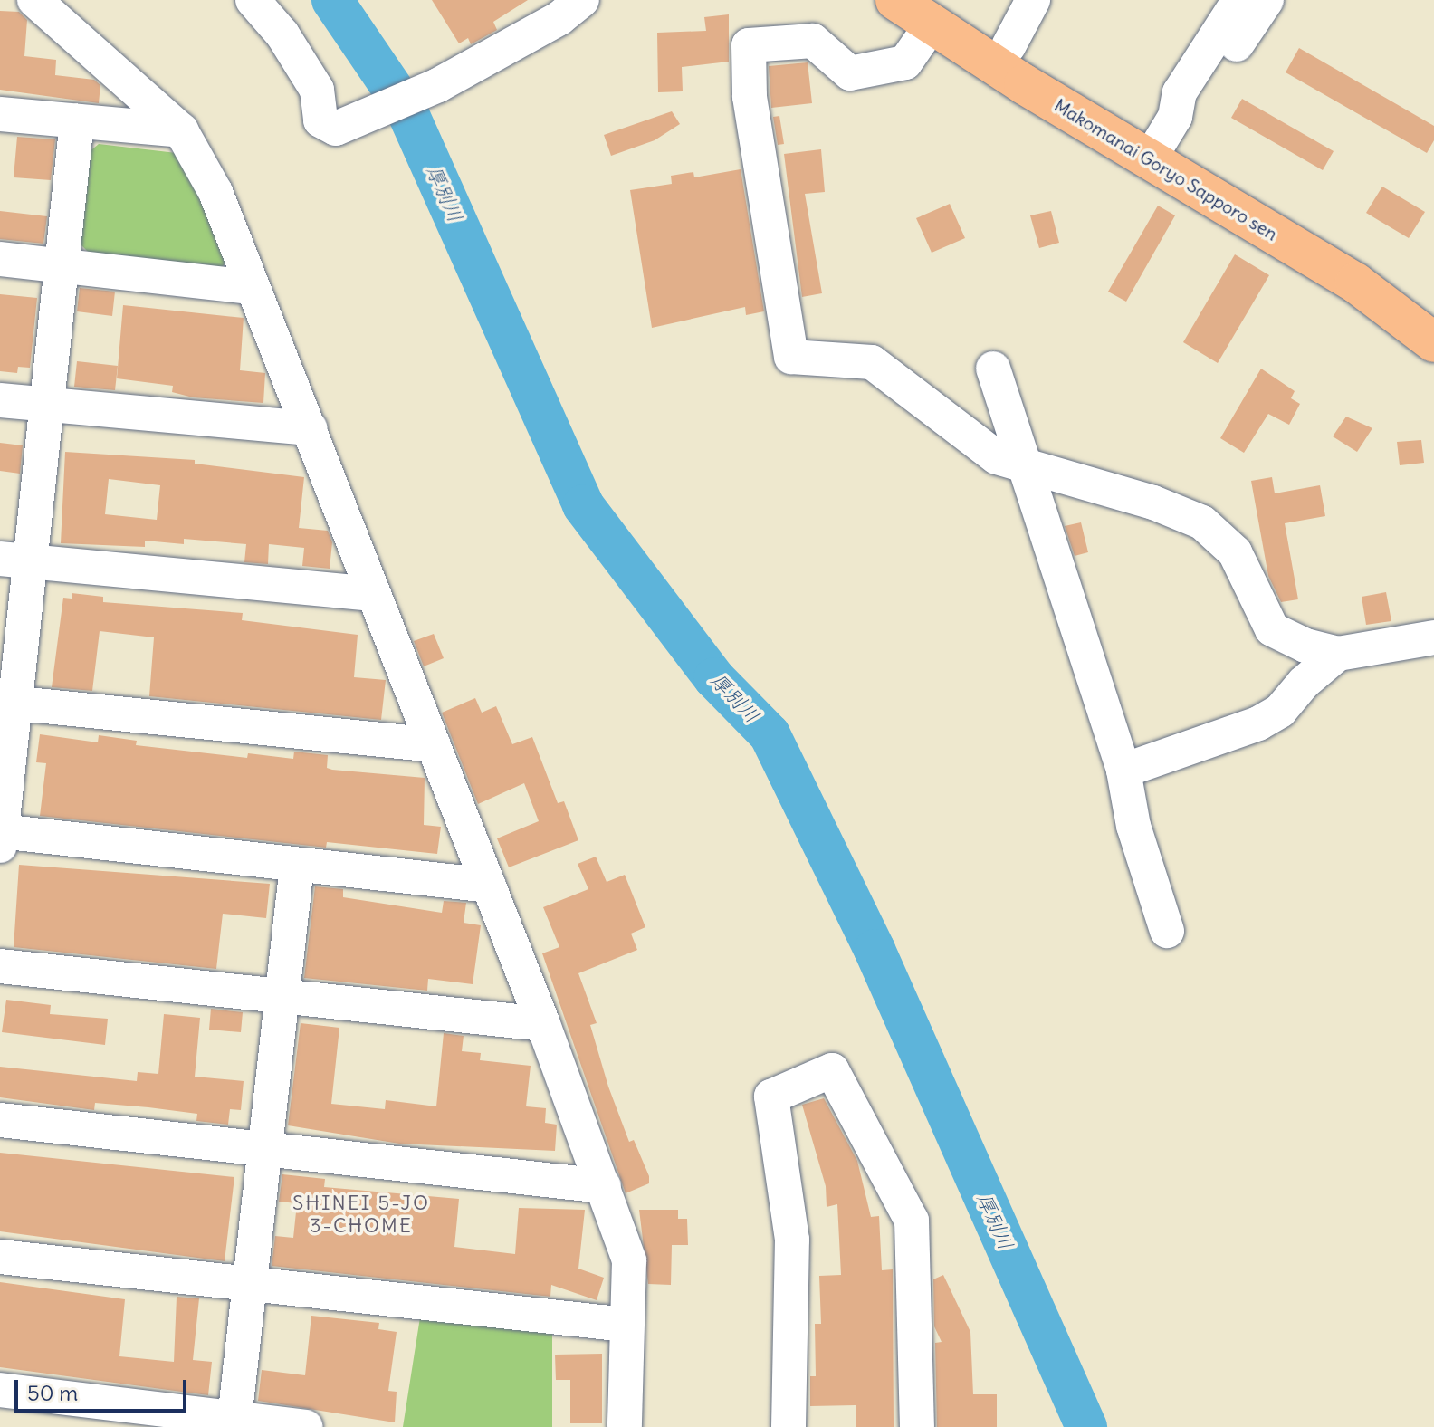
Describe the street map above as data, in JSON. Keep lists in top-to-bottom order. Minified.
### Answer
{"streets":{"main road":["Makomanai Goryo Sapporo sen"]},"districts":["SHINEI 5-JO 3-CHOME"],"water":["厚別川"],"scale_bar":"50 m"}
